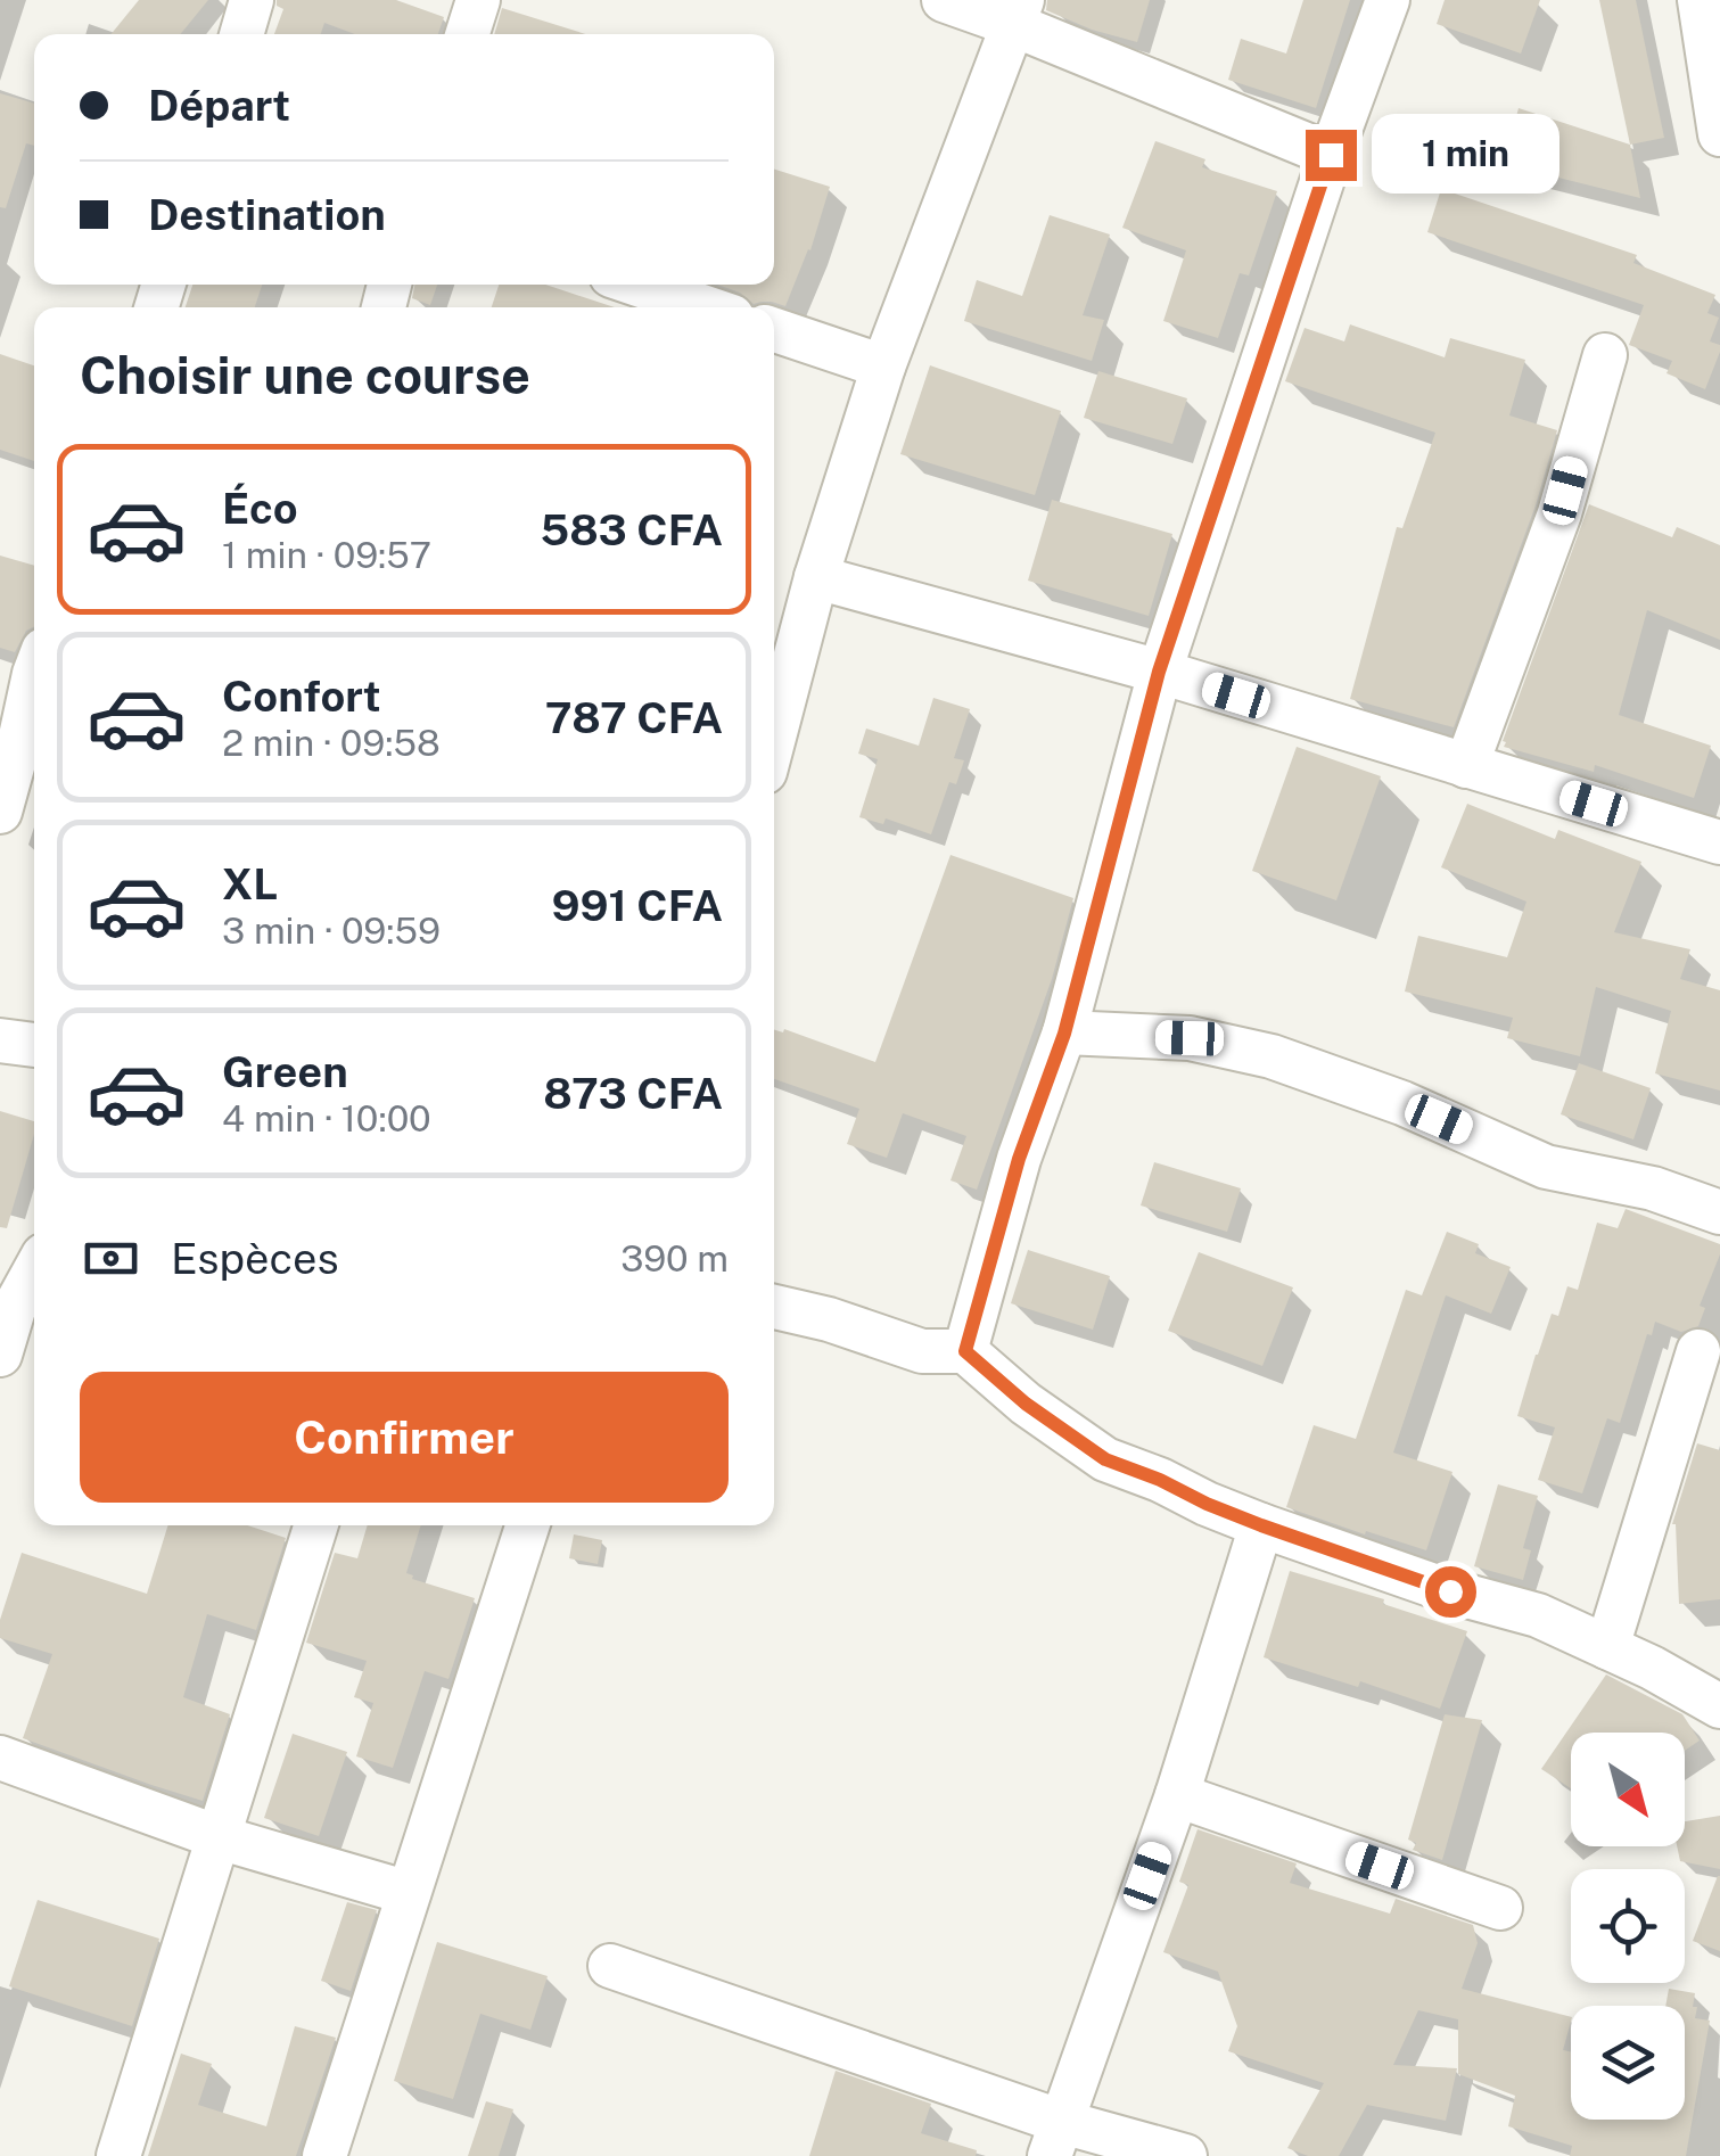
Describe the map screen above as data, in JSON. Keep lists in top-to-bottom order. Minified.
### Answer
{"north":"bottom right","page":{"banner":["Départ","Destination"],"bubble":"1 min","heading":"Choisir une course","list":[{"name":"Éco","note":"1 min · 09:57","value":"583 CFA"},{"name":"Confort","note":"2 min · 09:58","value":"787 CFA"},{"name":"XL","note":"3 min · 09:59","value":"991 CFA"},{"name":"Green","note":"4 min · 10:00","value":"873 CFA"}],"pay":["Espèces","390 m"],"buttons":"Confirmer"}}
